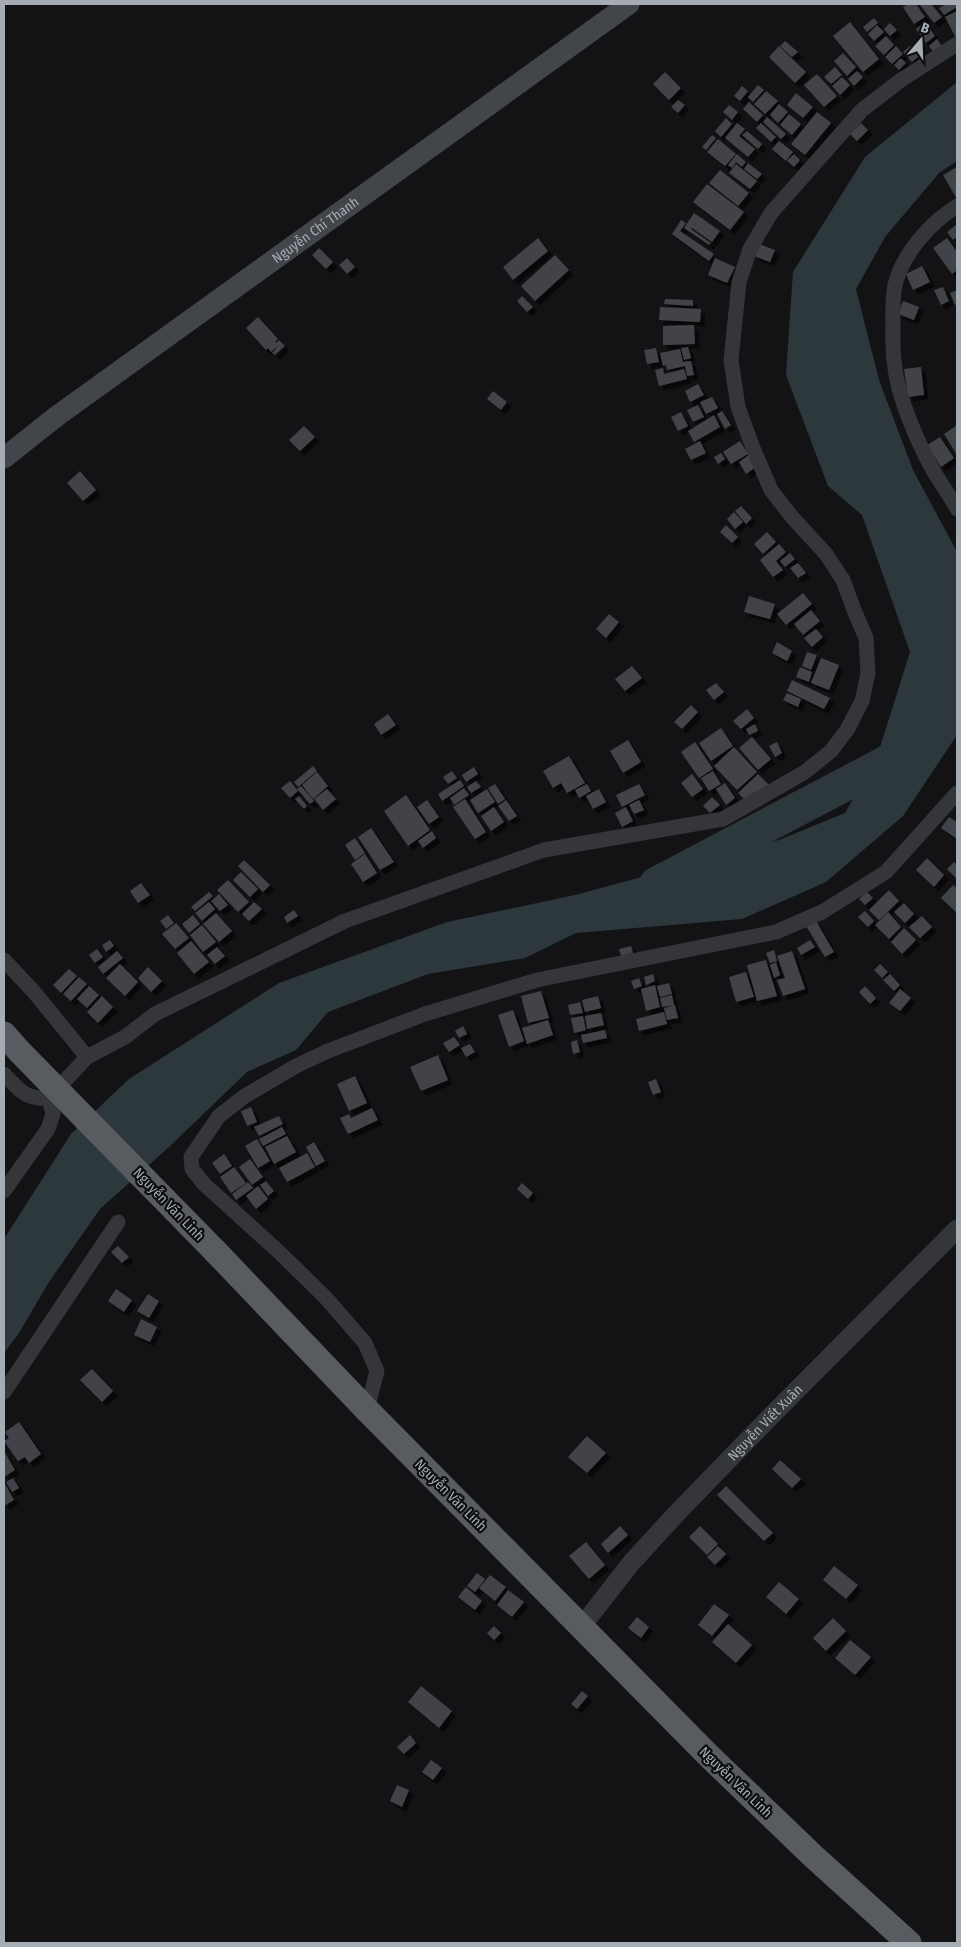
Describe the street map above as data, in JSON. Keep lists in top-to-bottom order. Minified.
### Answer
{"streets":{"highway":["Nguyễn Văn Linh"],"main road":["Nguyễn Chí Thanh"],"street":["Nguyễn Viết Xuân"]},"crossings":[["Nguyễn Văn Linh","Nguyễn Viết Xuân"]],"north":"top"}
